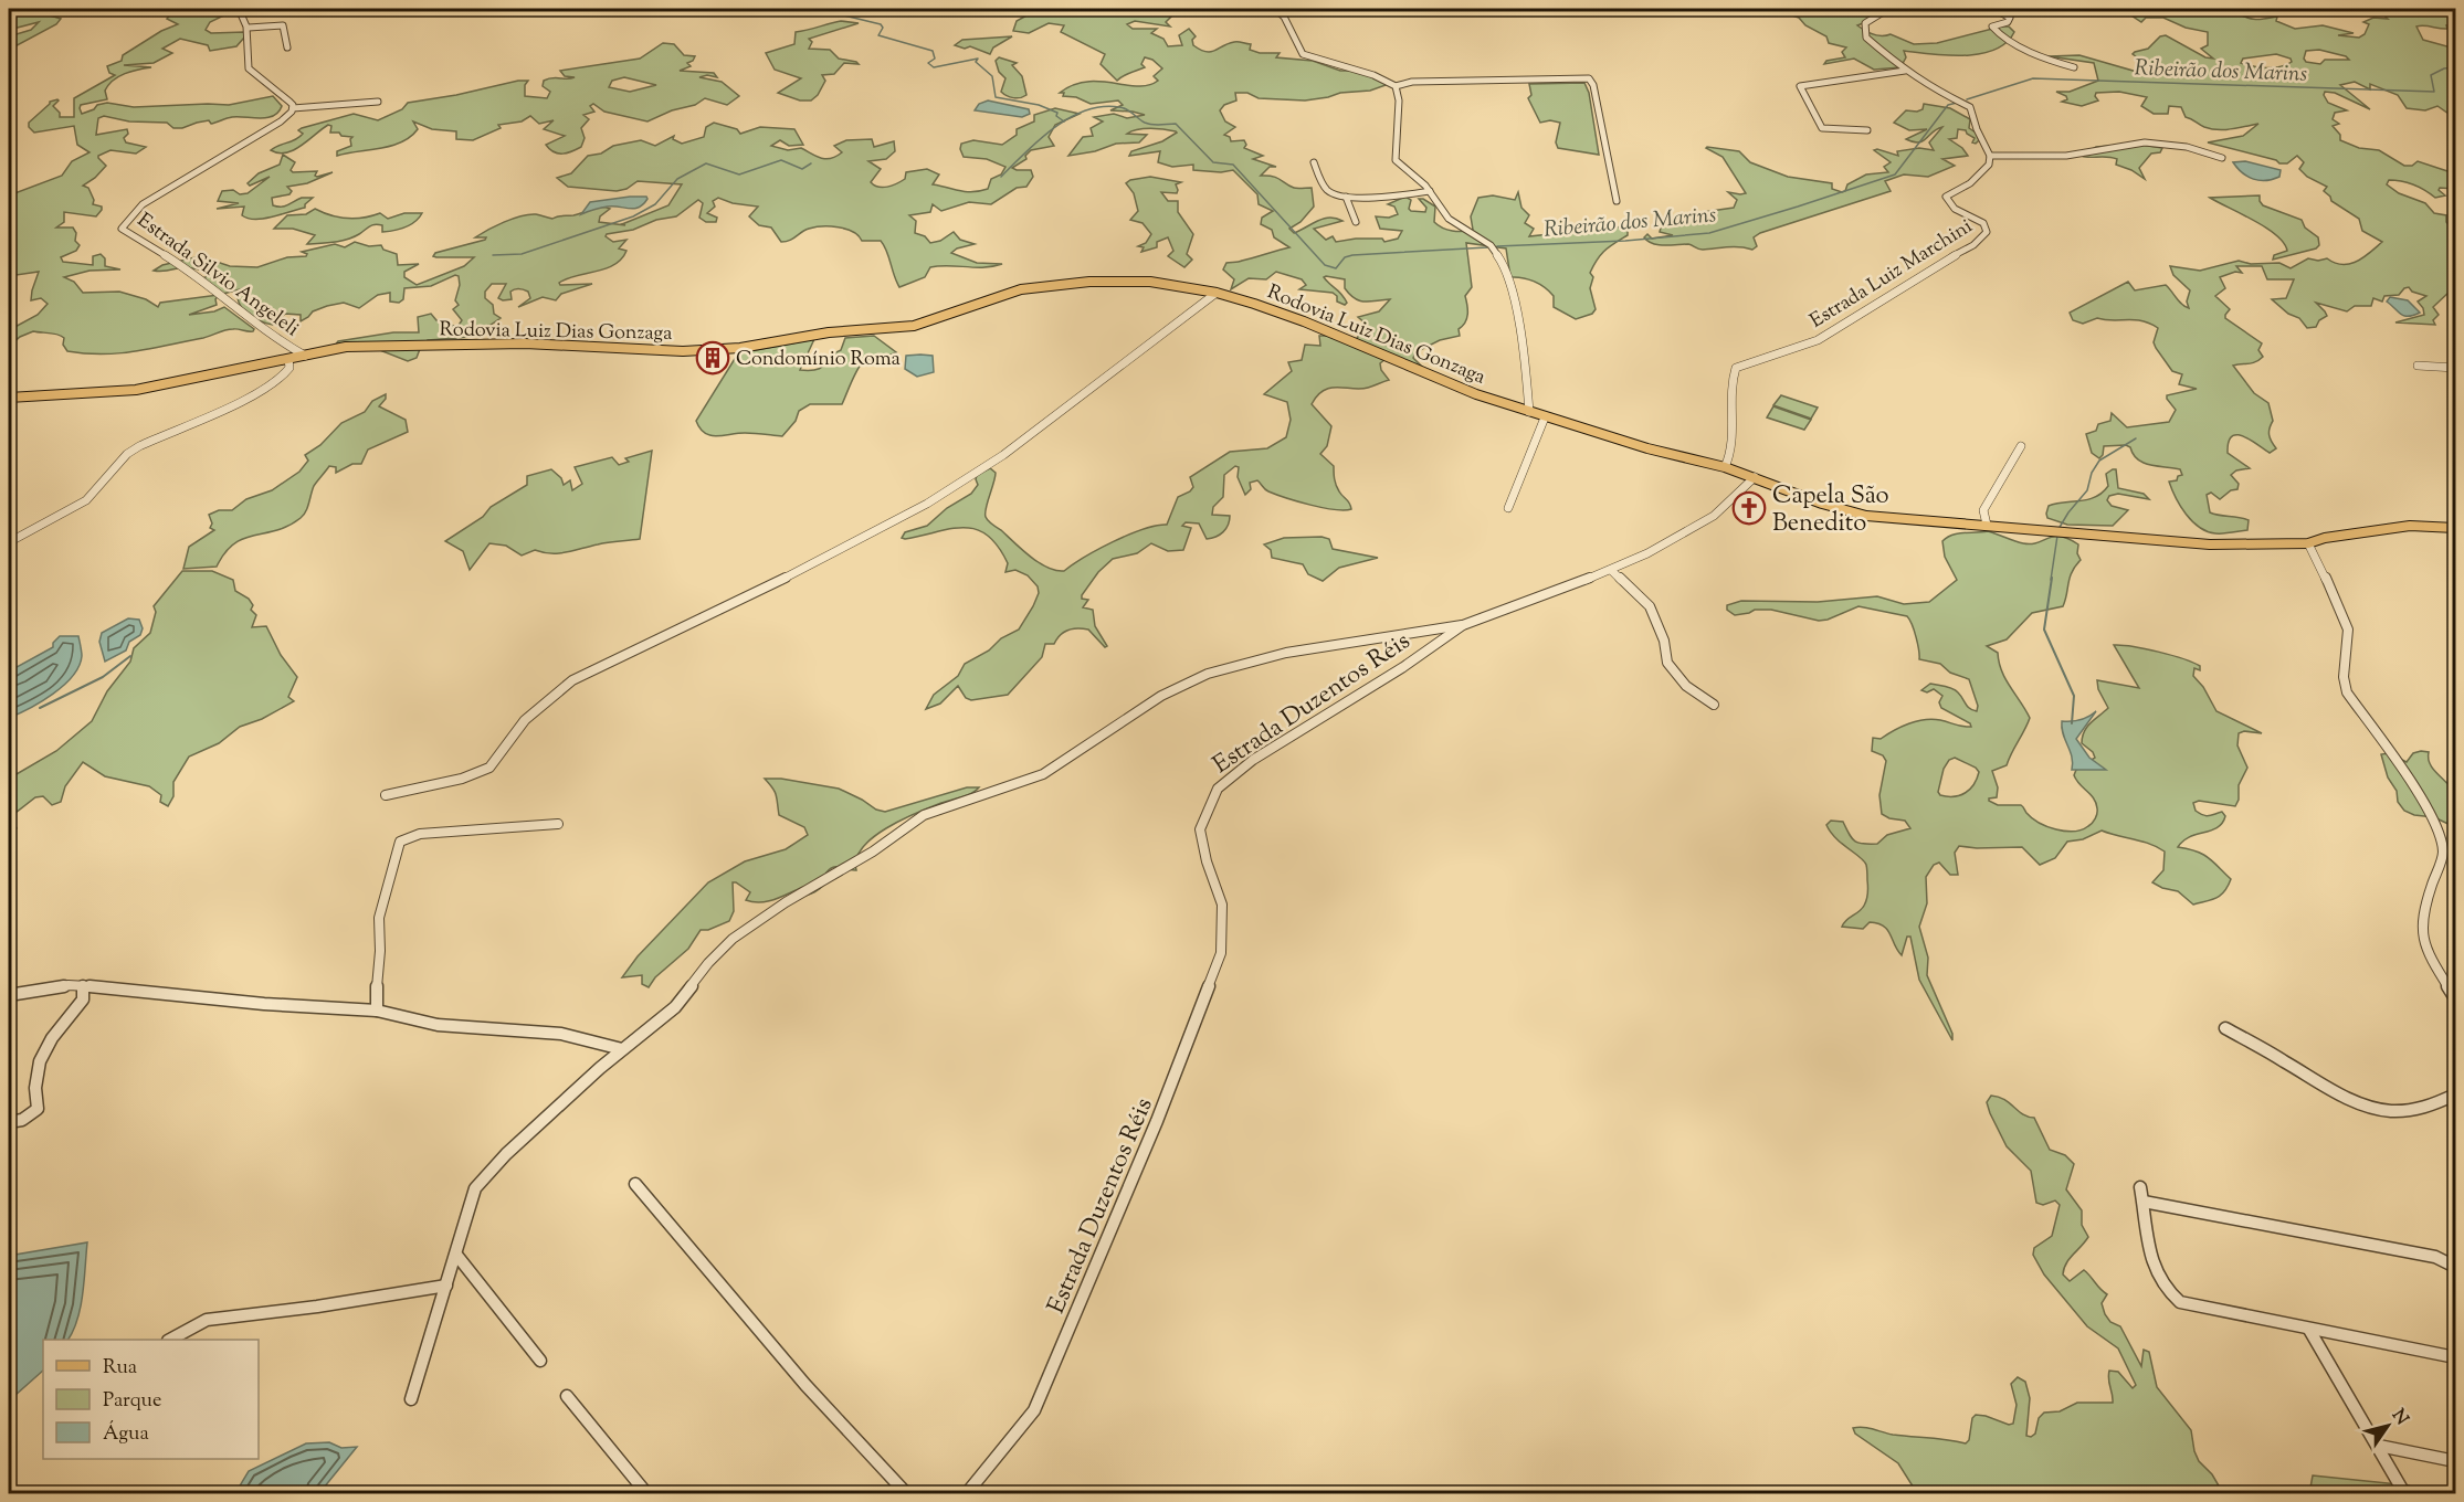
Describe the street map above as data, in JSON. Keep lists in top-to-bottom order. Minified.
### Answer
{"streets":{"main road":["Rodovia Luiz Dias Gonzaga"],"street":["Estrada Luiz Marchini","Estrada Silvio Angeleli","Estrada Duzentos Réis"]},"crossings":[["Estrada Luiz Marchini","Rodovia Luiz Dias Gonzaga"],["Estrada Silvio Angeleli","Rodovia Luiz Dias Gonzaga"],["Rodovia Luiz Dias Gonzaga","Estrada Duzentos Réis"]],"water":["Ribeirão dos Marins"],"places":{"building":["Condomínio Roma"],"church":["Capela São Benedito"]},"legend":["Rua","Parque","Água"],"north":"top right"}
